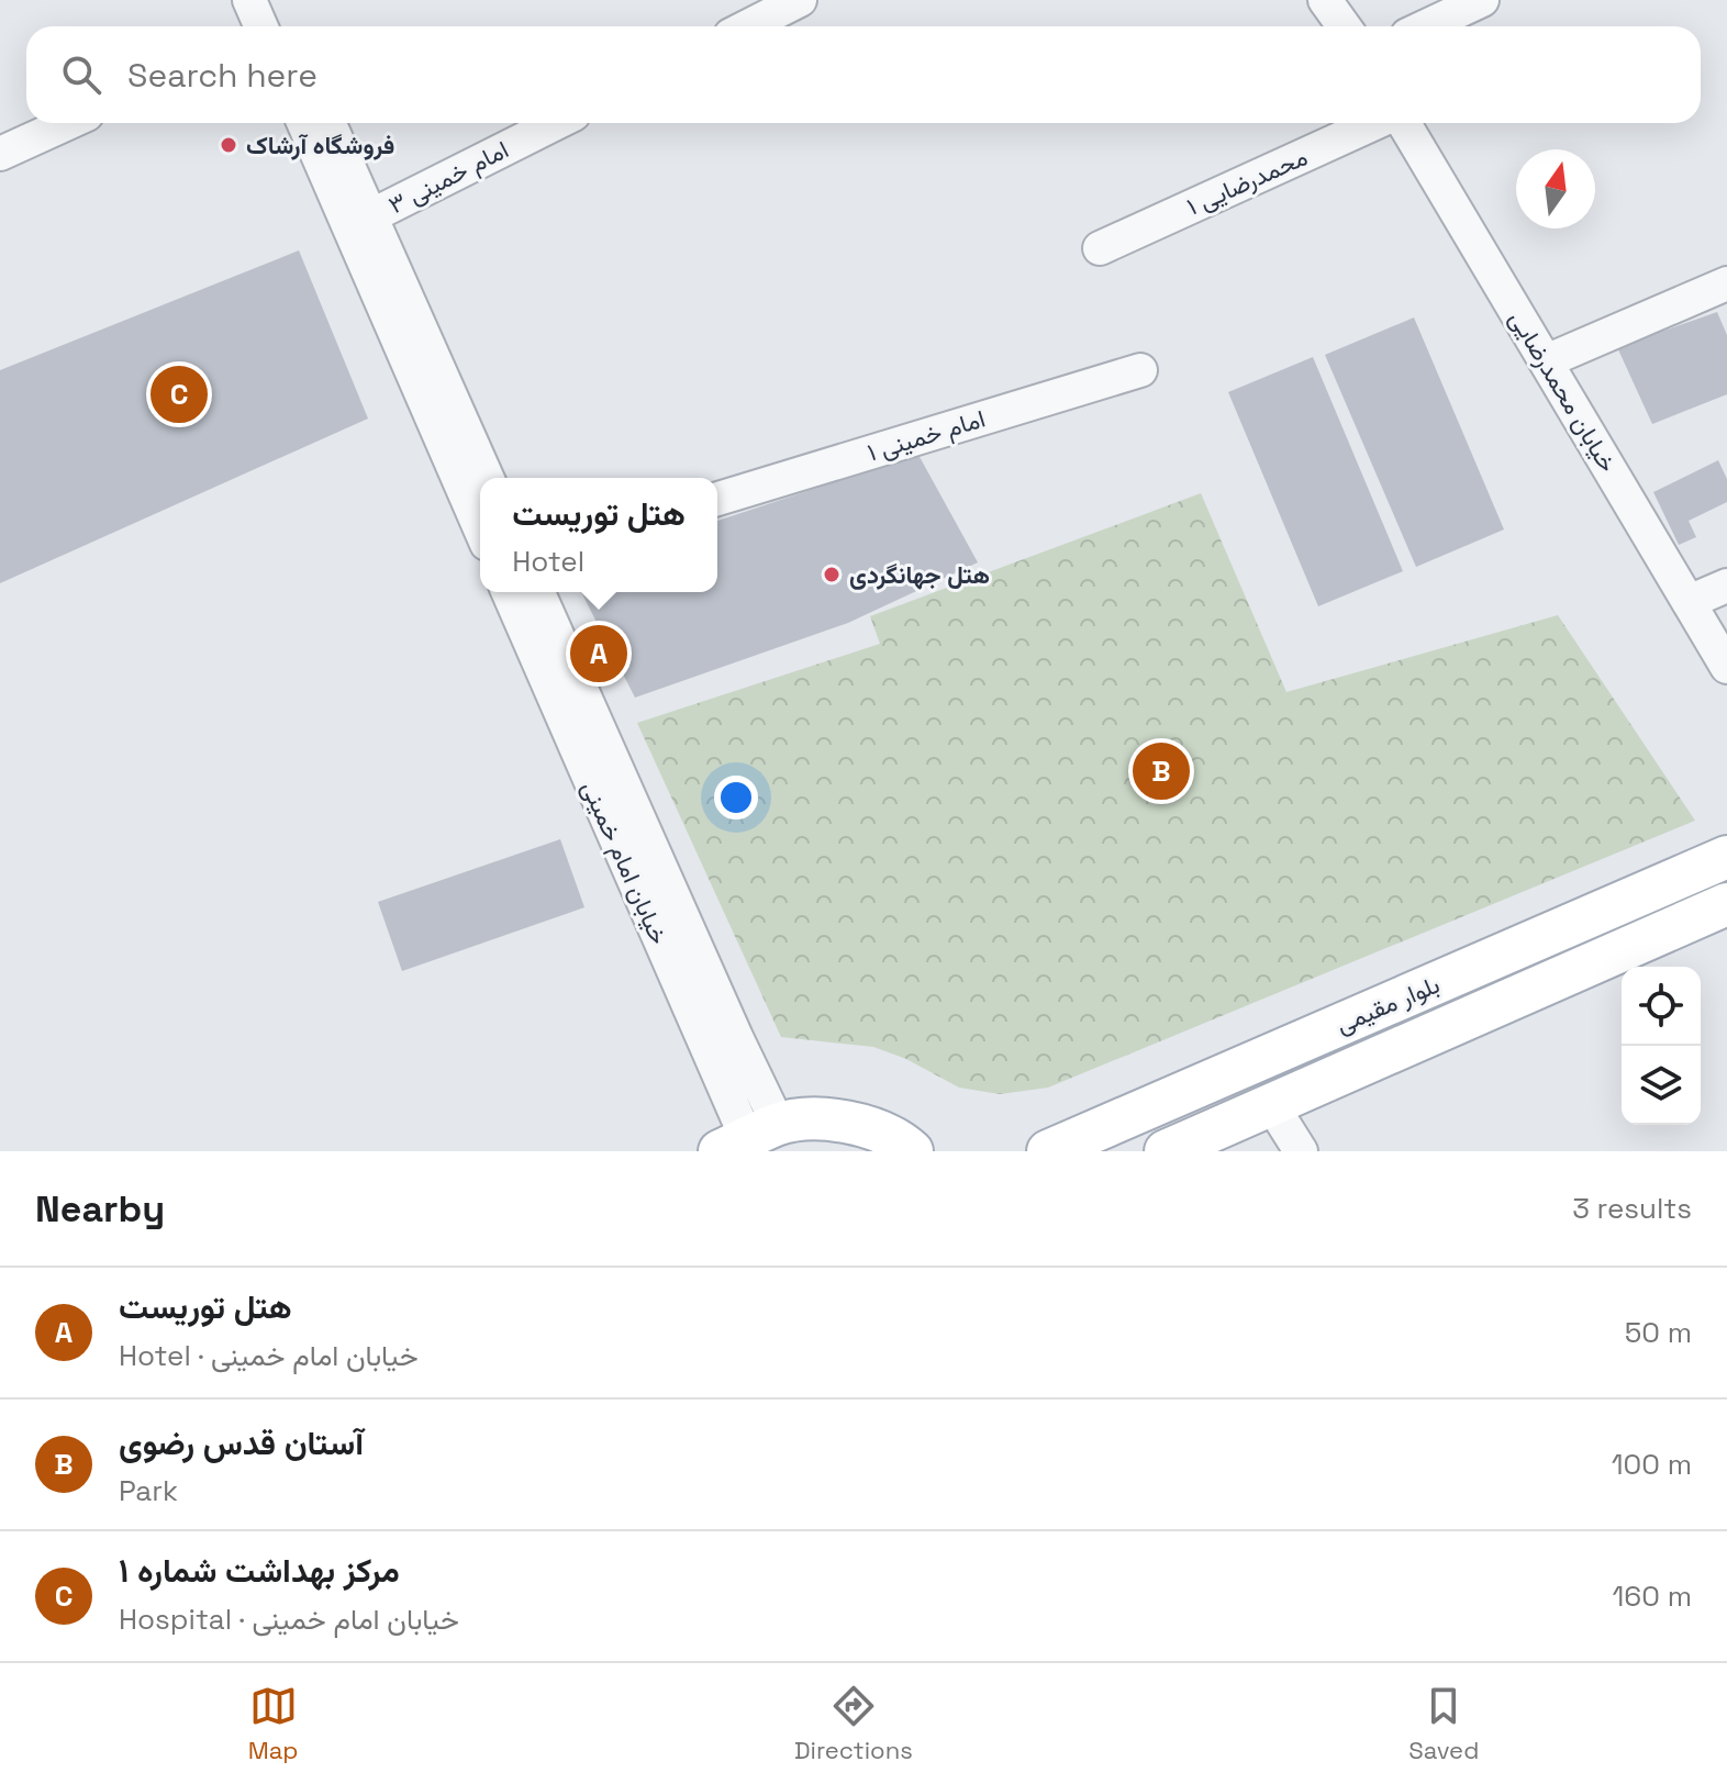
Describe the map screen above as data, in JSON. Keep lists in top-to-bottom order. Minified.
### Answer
{"streets":{"main road":["بلوار مقیمی"],"street":["امام خمینی ۳","محمدرضایی ۱","خیابان محمدرضایی","امام خمینی ۱","خیابان امام خمینی"]},"places":["فروشگاه آرشاک","هتل جهانگردی"],"north":"top","page":{"search":"Search here","pins":["C","A","B"],"popup":["هتل توریست","Hotel"],"heading":["Nearby","3 results"],"list":[{"mark":"A","name":"هتل توریست","note":"Hotel · خیابان امام خمینی","value":"50 m"},{"mark":"B","name":"آستان قدس رضوی","note":"Park","value":"100 m"},{"mark":"C","name":"مرکز بهداشت شماره ۱","note":"Hospital · خیابان امام خمینی","value":"160 m"}],"nav":["Map","Directions","Saved"]}}
